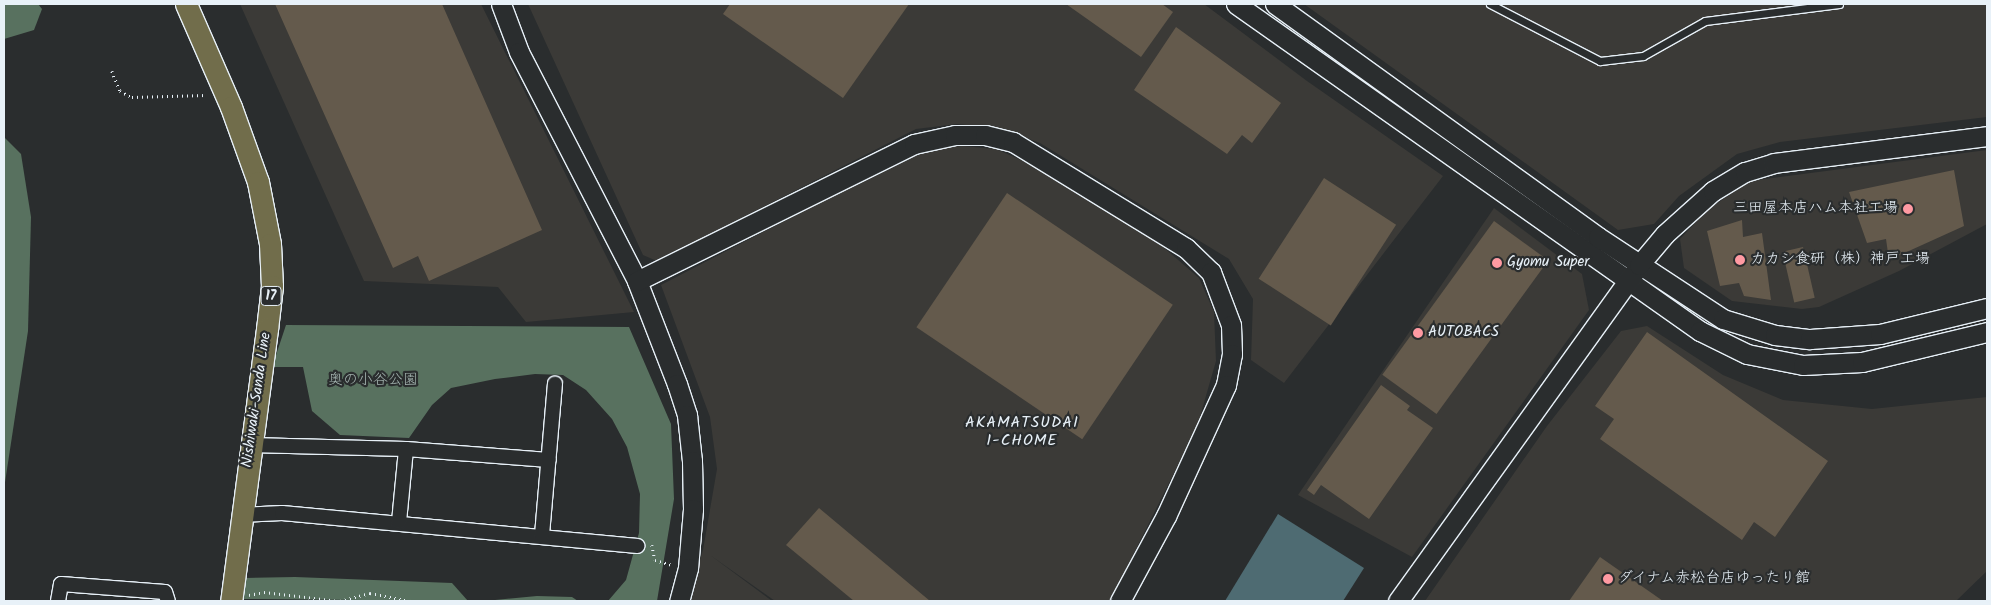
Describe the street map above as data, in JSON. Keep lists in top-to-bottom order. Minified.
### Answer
{"streets":{"main road":["17","Nishiwaki-Sanda Line"]},"districts":["AKAMATSUDAI 1-CHOME"],"parks":["奥の小谷公園"],"places":["三田屋本店ハム本社工場","カカシ食研（株）神戸工場","Gyomu Super","AUTOBACS","ダイナム赤松台店ゆったり館"]}
